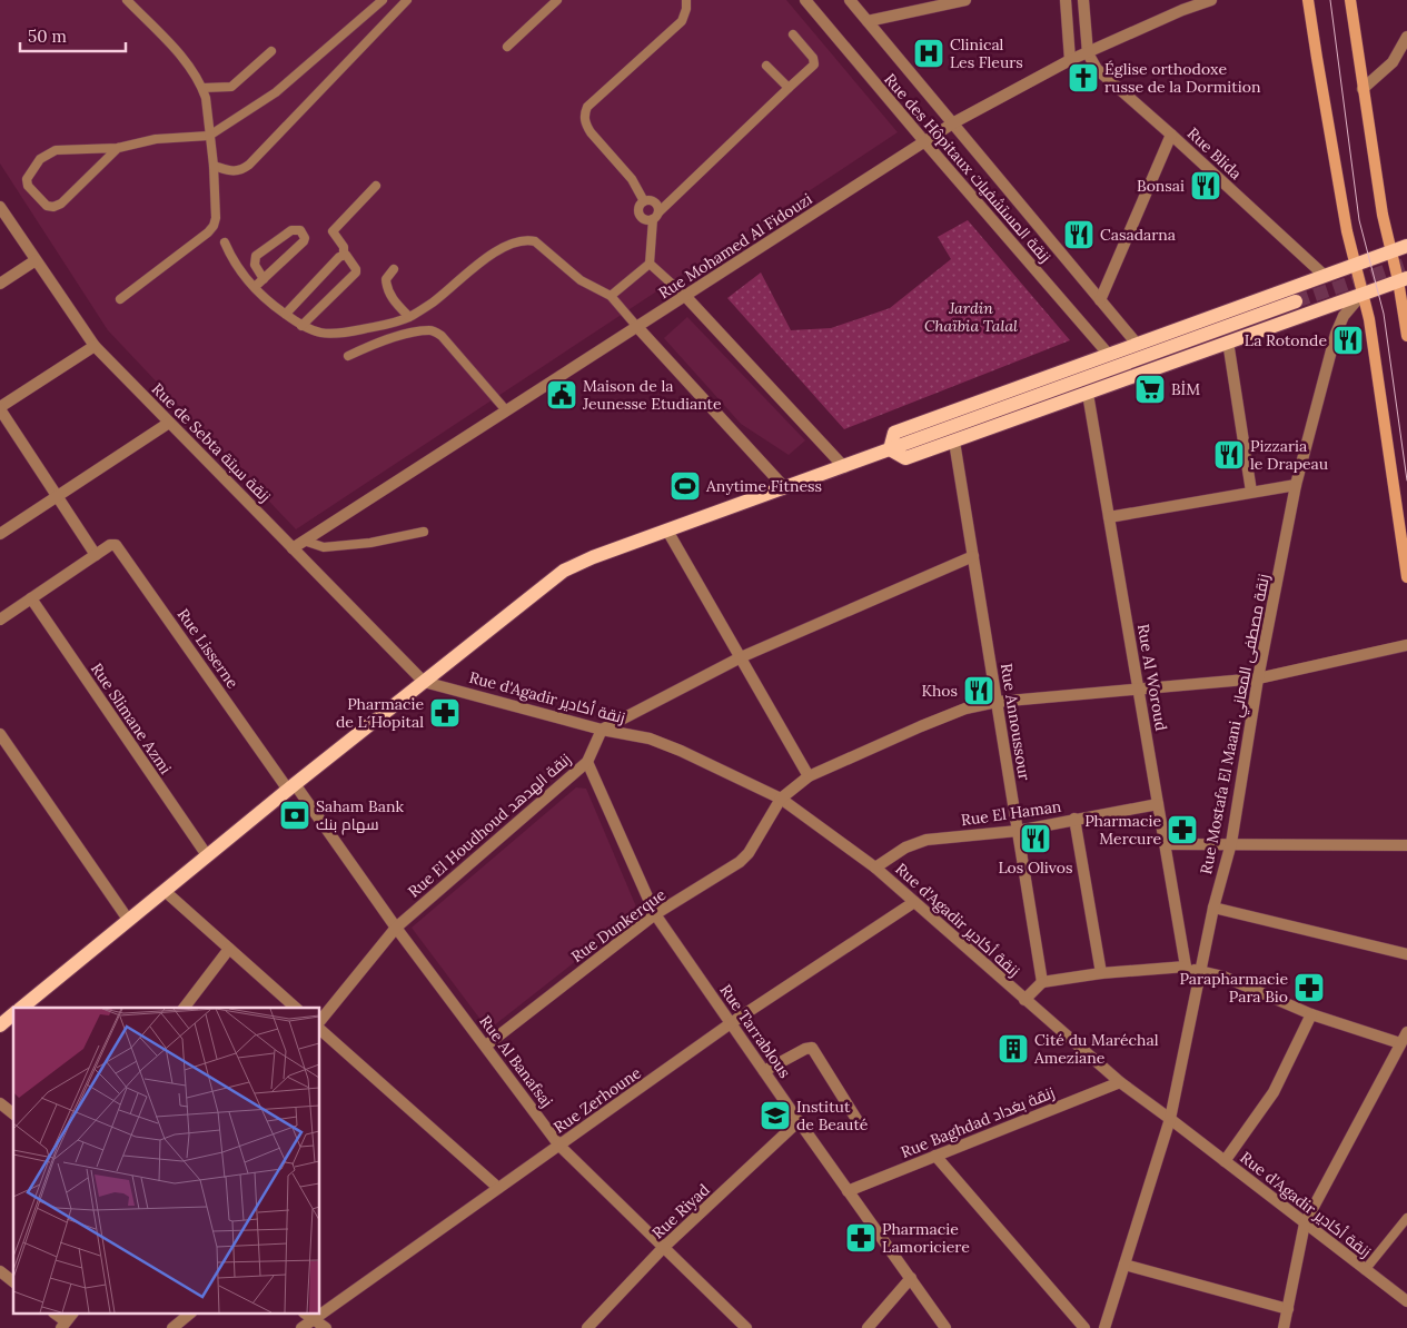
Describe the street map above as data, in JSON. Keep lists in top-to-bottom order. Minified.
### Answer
{"streets":{"street":["Rue Blida","Rue des Hôpitaux زنقة المستشفيات","Rue Mohamed Al Fidouzi","Rue de Sebta زنقة سبتة","Rue Lisserne","Rue Al Woroud","Rue d'Agadir زنقة أكادير","Rue Slimane Azmi","Rue Annoussour","Rue Mostafa El Maani زنقة مصطفى المعاني","Rue El Haman","Rue El Houdhoud زنقة الهدهد","Rue Dunkerque","Rue Tarrablous","Rue Al Banafsaj","Rue Zerhoune","Rue Baghdad زنقة بغداد","Rue Riyad"]},"crossings":[["Rue Blida","Rue Mohamed Al Fidouzi"],["Rue des Hôpitaux زنقة المستشفيات","Rue Mohamed Al Fidouzi"],["Rue Mohamed Al Fidouzi","Rue de Sebta زنقة سبتة"],["Rue de Sebta زنقة سبتة","Rue d'Agadir زنقة أكادير"],["Rue Lisserne","Rue Al Banafsaj"],["Rue Al Woroud","Rue El Haman"],["Rue d'Agadir زنقة أكادير","Rue Mostafa El Maani زنقة مصطفى المعاني"],["Rue d'Agadir زنقة أكادير","Rue El Haman"],["Rue d'Agadir زنقة أكادير","Rue El Houdhoud زنقة الهدهد"],["Rue d'Agadir زنقة أكادير","Rue Dunkerque"],["Rue d'Agadir زنقة أكادير","Rue Zerhoune"],["Rue d'Agadir زنقة أكادير","Rue Baghdad زنقة بغداد"],["Rue Annoussour","Rue El Haman"],["Rue El Houdhoud زنقة الهدهد","Rue Tarrablous"],["Rue El Houdhoud زنقة الهدهد","Rue Al Banafsaj"],["Rue Dunkerque","Rue Tarrablous"],["Rue Dunkerque","Rue Al Banafsaj"],["Rue Tarrablous","Rue Zerhoune"],["Rue Tarrablous","Rue Baghdad زنقة بغداد"],["Rue Tarrablous","Rue Riyad"],["Rue Al Banafsaj","Rue Zerhoune"],["Rue Al Banafsaj","Rue Riyad"]],"parks":["Jardin Chaïbia Talal"],"places":{"hospital":["Clinical Les Fleurs"],"church":["Église orthodoxe russe de la Dormition"],"restaurant":["Bonsai","Casadarna","La Rotonde","Pizzaria le Drapeau","Khos","Los Olivos"],"supermarket":["BİM"],"public building":["Maison de la Jeunesse Etudiante"],"sports":["Anytime Fitness"],"pharmacy":["Pharmacie de L´Hopital","Pharmacie Mercure","Parapharmacie Para Bio","Pharmacie Lamoriciere"],"bank":["Saham Bank سهام بنك"],"building":["Cité du Maréchal Ameziane"],"school or university":["Institut de Beauté"]},"scale_bar":"50 m"}
